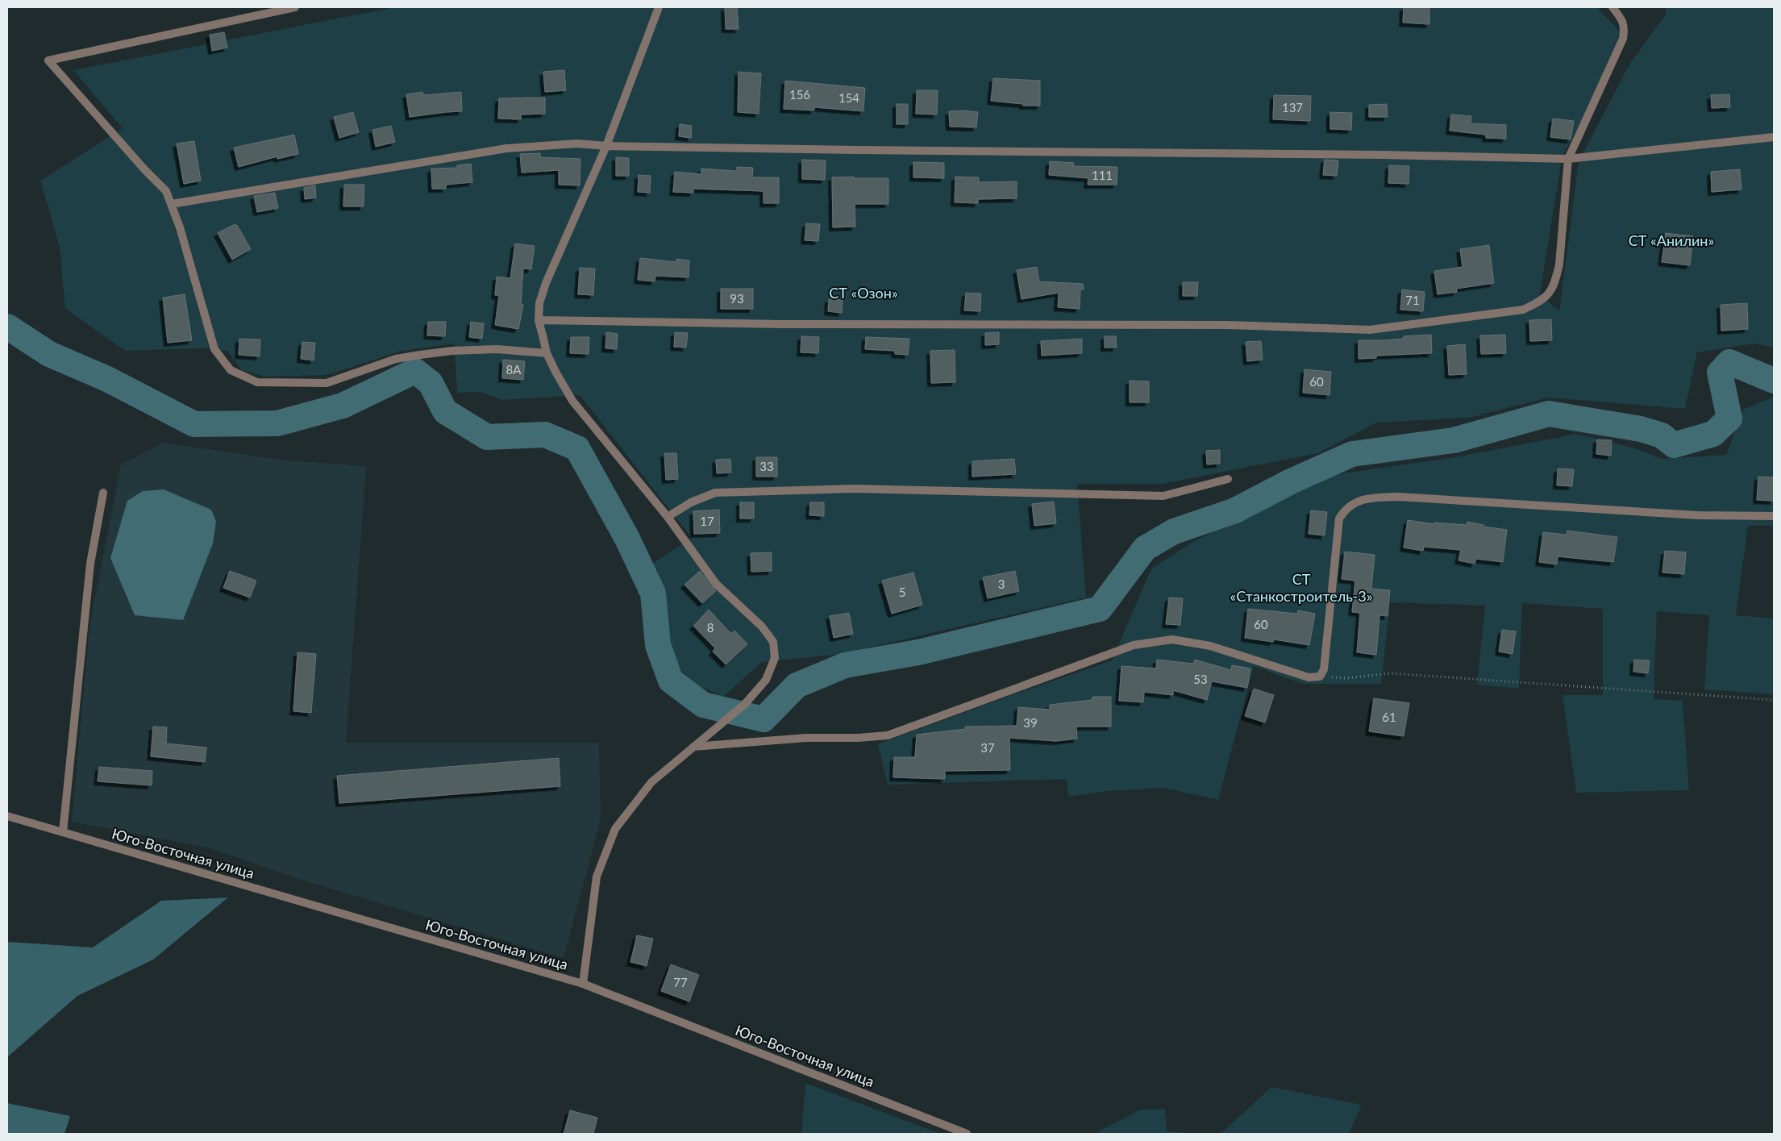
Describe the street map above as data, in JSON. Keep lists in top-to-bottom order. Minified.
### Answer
{"streets":{"street":["Юго-Восточная улица"]},"parks":["СТ «Анилин»","СТ «Озон»","СТ «Станкостроитель-3»"],"house_numbers":["156","154","137","111","93","71","8А","60","33","17","3","5","60","8","53","61","39","37","77"]}
